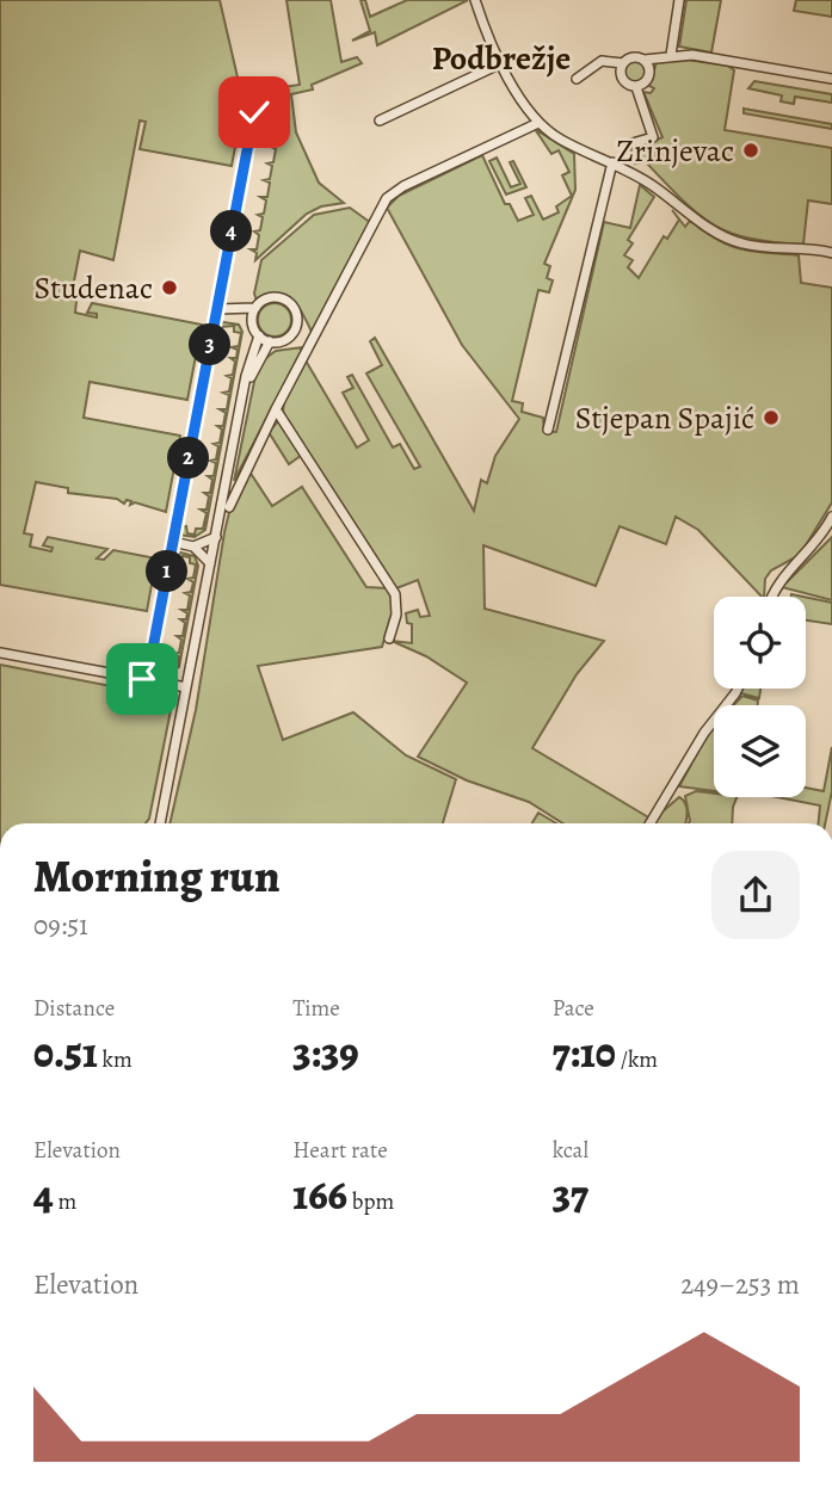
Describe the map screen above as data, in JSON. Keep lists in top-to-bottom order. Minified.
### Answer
{"districts":["Podbrežje"],"places":["Zrinjevac","Studenac","Stjepan Spajić"],"page":{"pins":["4","3","2","1"],"heading":["Morning run","09:51"],"stats":[["Distance","0.51 km"],["Time","3:39"],["Pace","7:10 /km"],["Elevation","4 m"],["Heart rate","166 bpm"],["kcal","37"]],"chart":["Elevation","249–253 m"]}}
